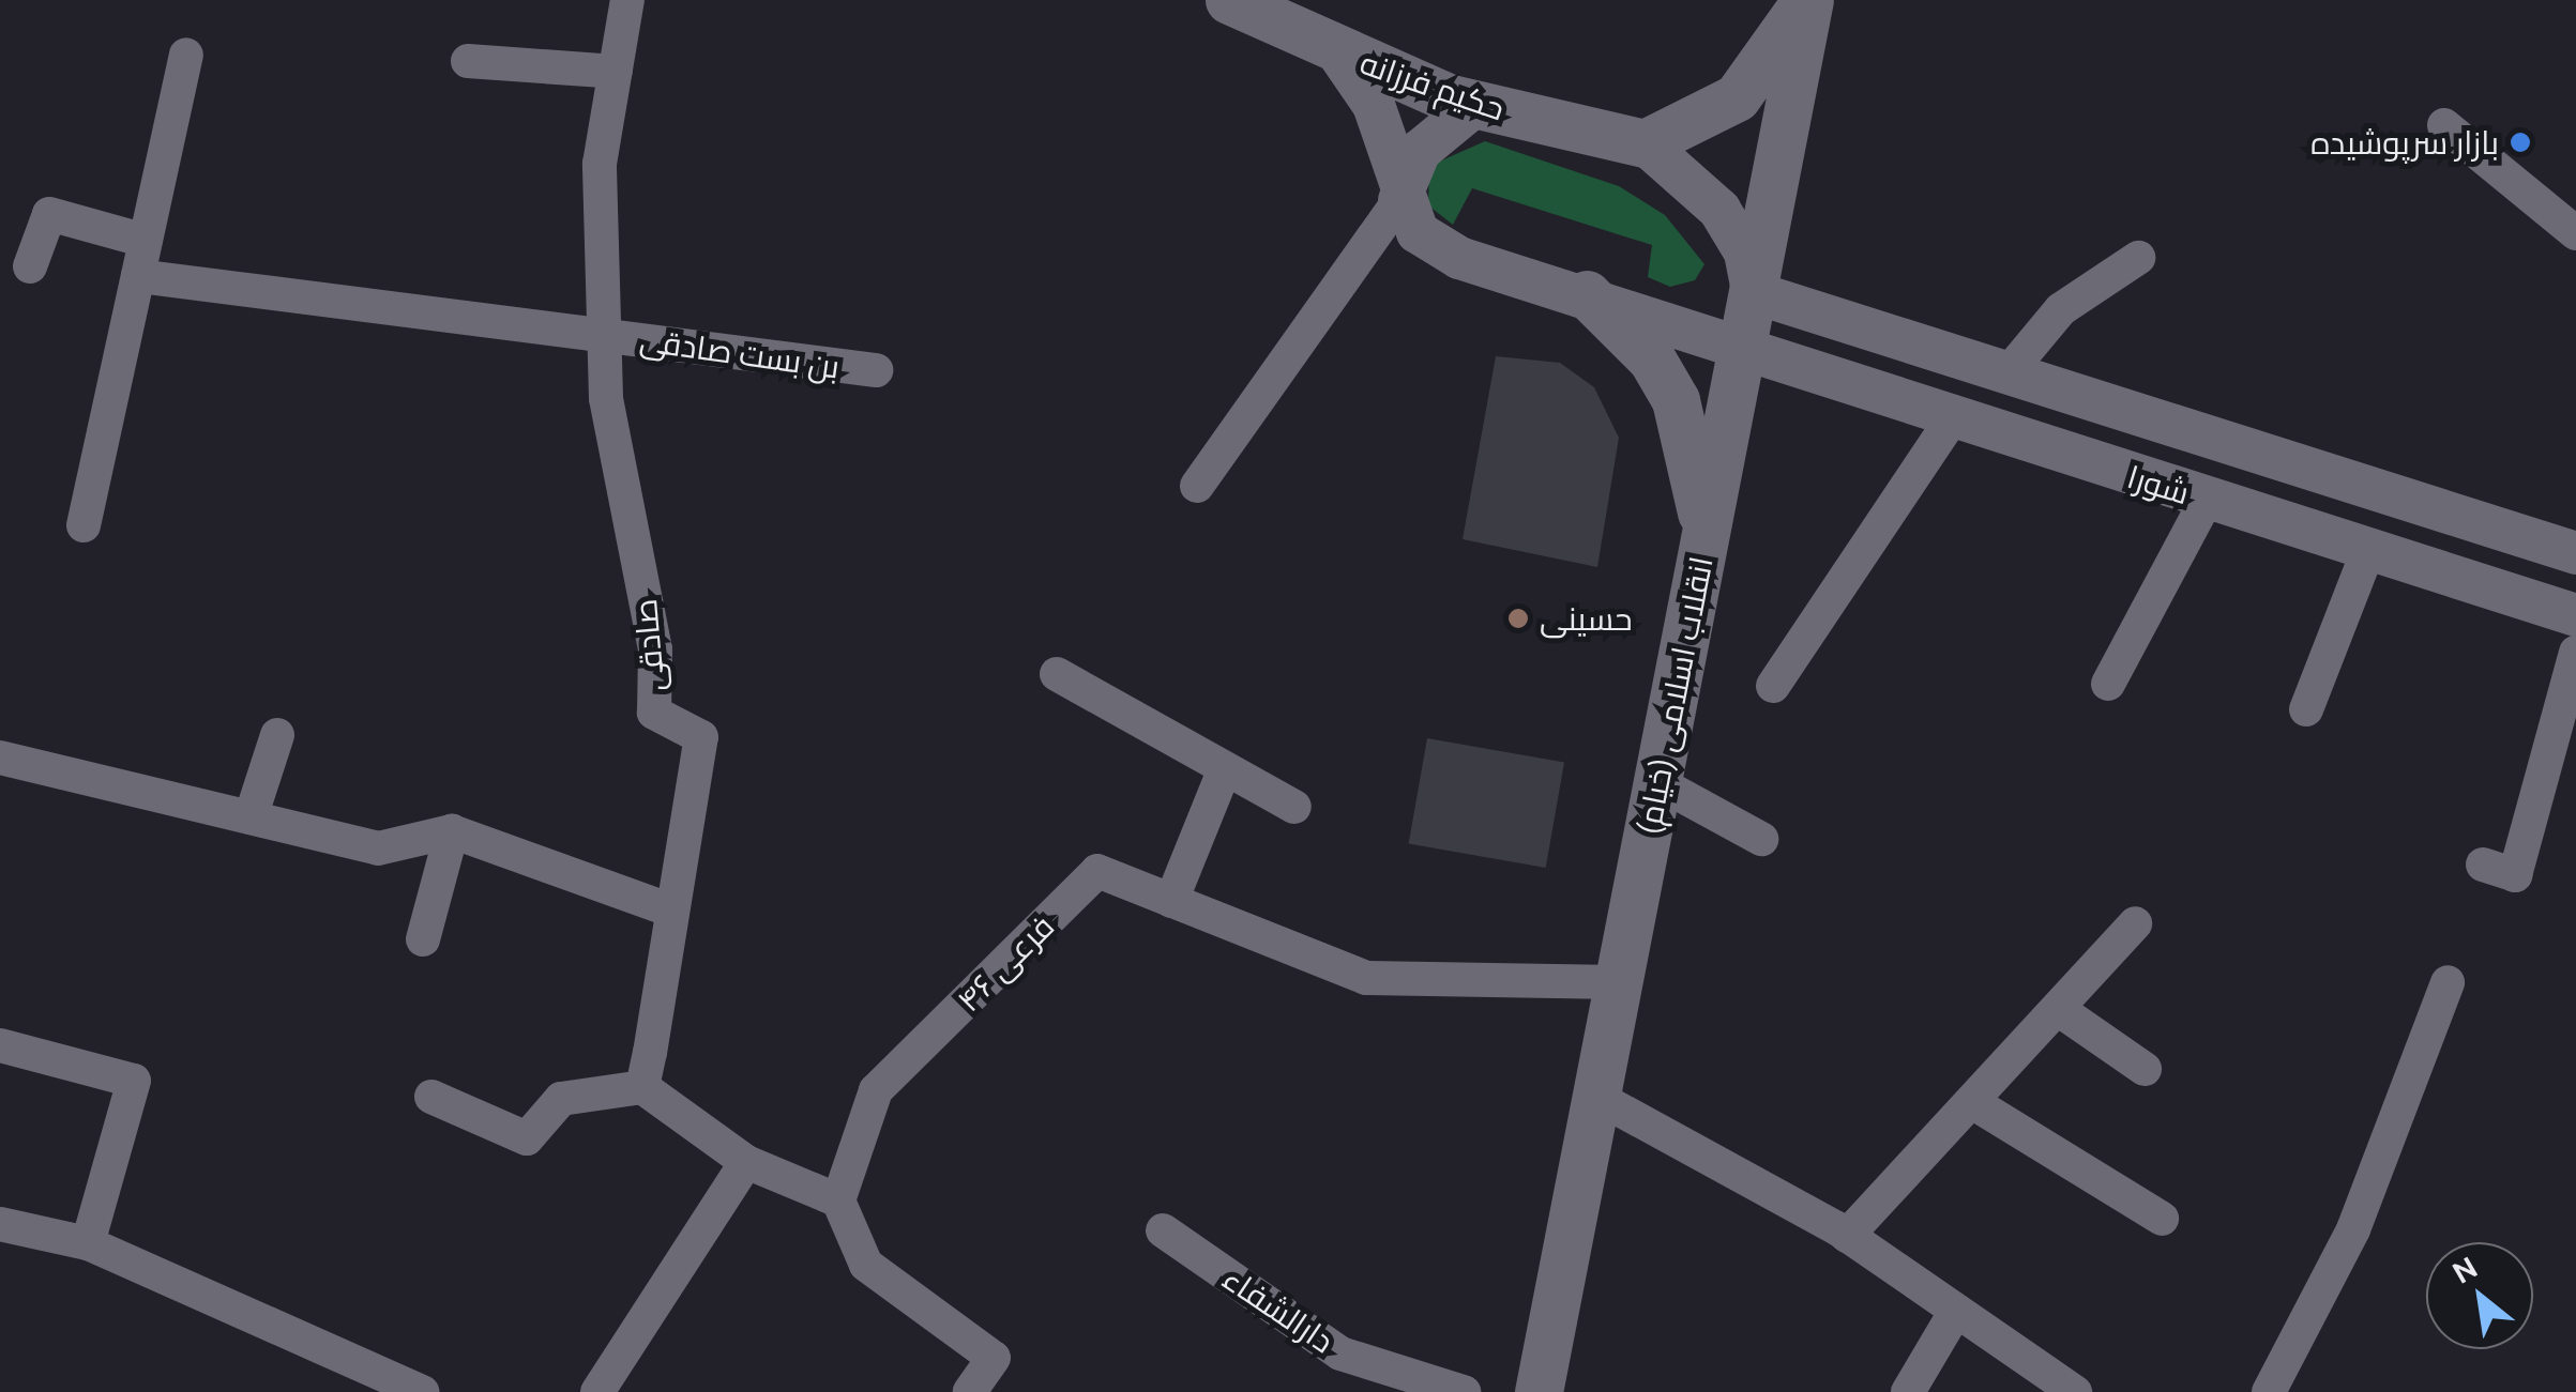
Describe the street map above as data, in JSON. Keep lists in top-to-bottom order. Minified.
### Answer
{"streets":{"main road":["حکیم فرزانه","انقلاب اسلامی (خیام)"],"street":["بن بست صادقی","شورا","صادقی","فرعی ۴۶","دارالشفاء"]},"crossings":[["بن بست صادقی","صادقی"],["شورا","انقلاب اسلامی (خیام)"],["انقلاب اسلامی (خیام)","فرعی ۴۶"]],"places":["بازار سرپوشیده","حسینی"],"north":"top left"}
